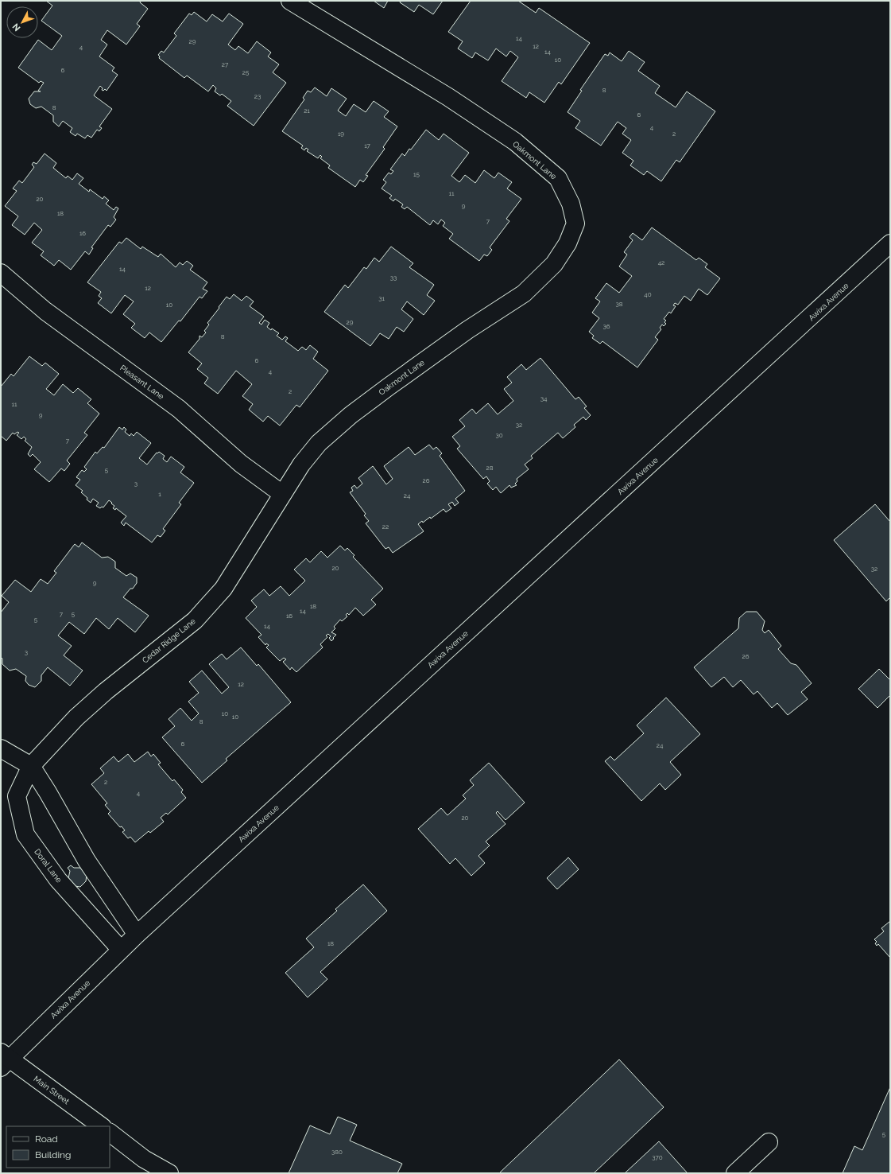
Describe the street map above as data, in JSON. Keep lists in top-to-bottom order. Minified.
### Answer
{"streets":{"street":["Oakmont Lane","Awixa Avenue","Pleasant Lane","Cedar Ridge Lane","Doral Lane","Main Street"]},"crossings":[["Oakmont Lane","Pleasant Lane"],["Oakmont Lane","Cedar Ridge Lane"],["Awixa Avenue","Doral Lane"],["Awixa Avenue","Main Street"],["Pleasant Lane","Cedar Ridge Lane"],["Cedar Ridge Lane","Doral Lane"]],"house_numbers":["14","29","12","4","14","10","27","6","25","8","23","8","21","6","4","19","2","17","15","11","20","9","18","7","16","42","14","33","12","40","31","38","10","29","36","8","6","4","2","34","11","9","32","30","7","28","5","26","3","1","24","22","20","32","9","18","14","7","5","16","5","14","3","26","12","10","10","8","6","24","2","4","20","18","5","380","370"],"legend":["Road","Building"],"north":"bottom left"}
